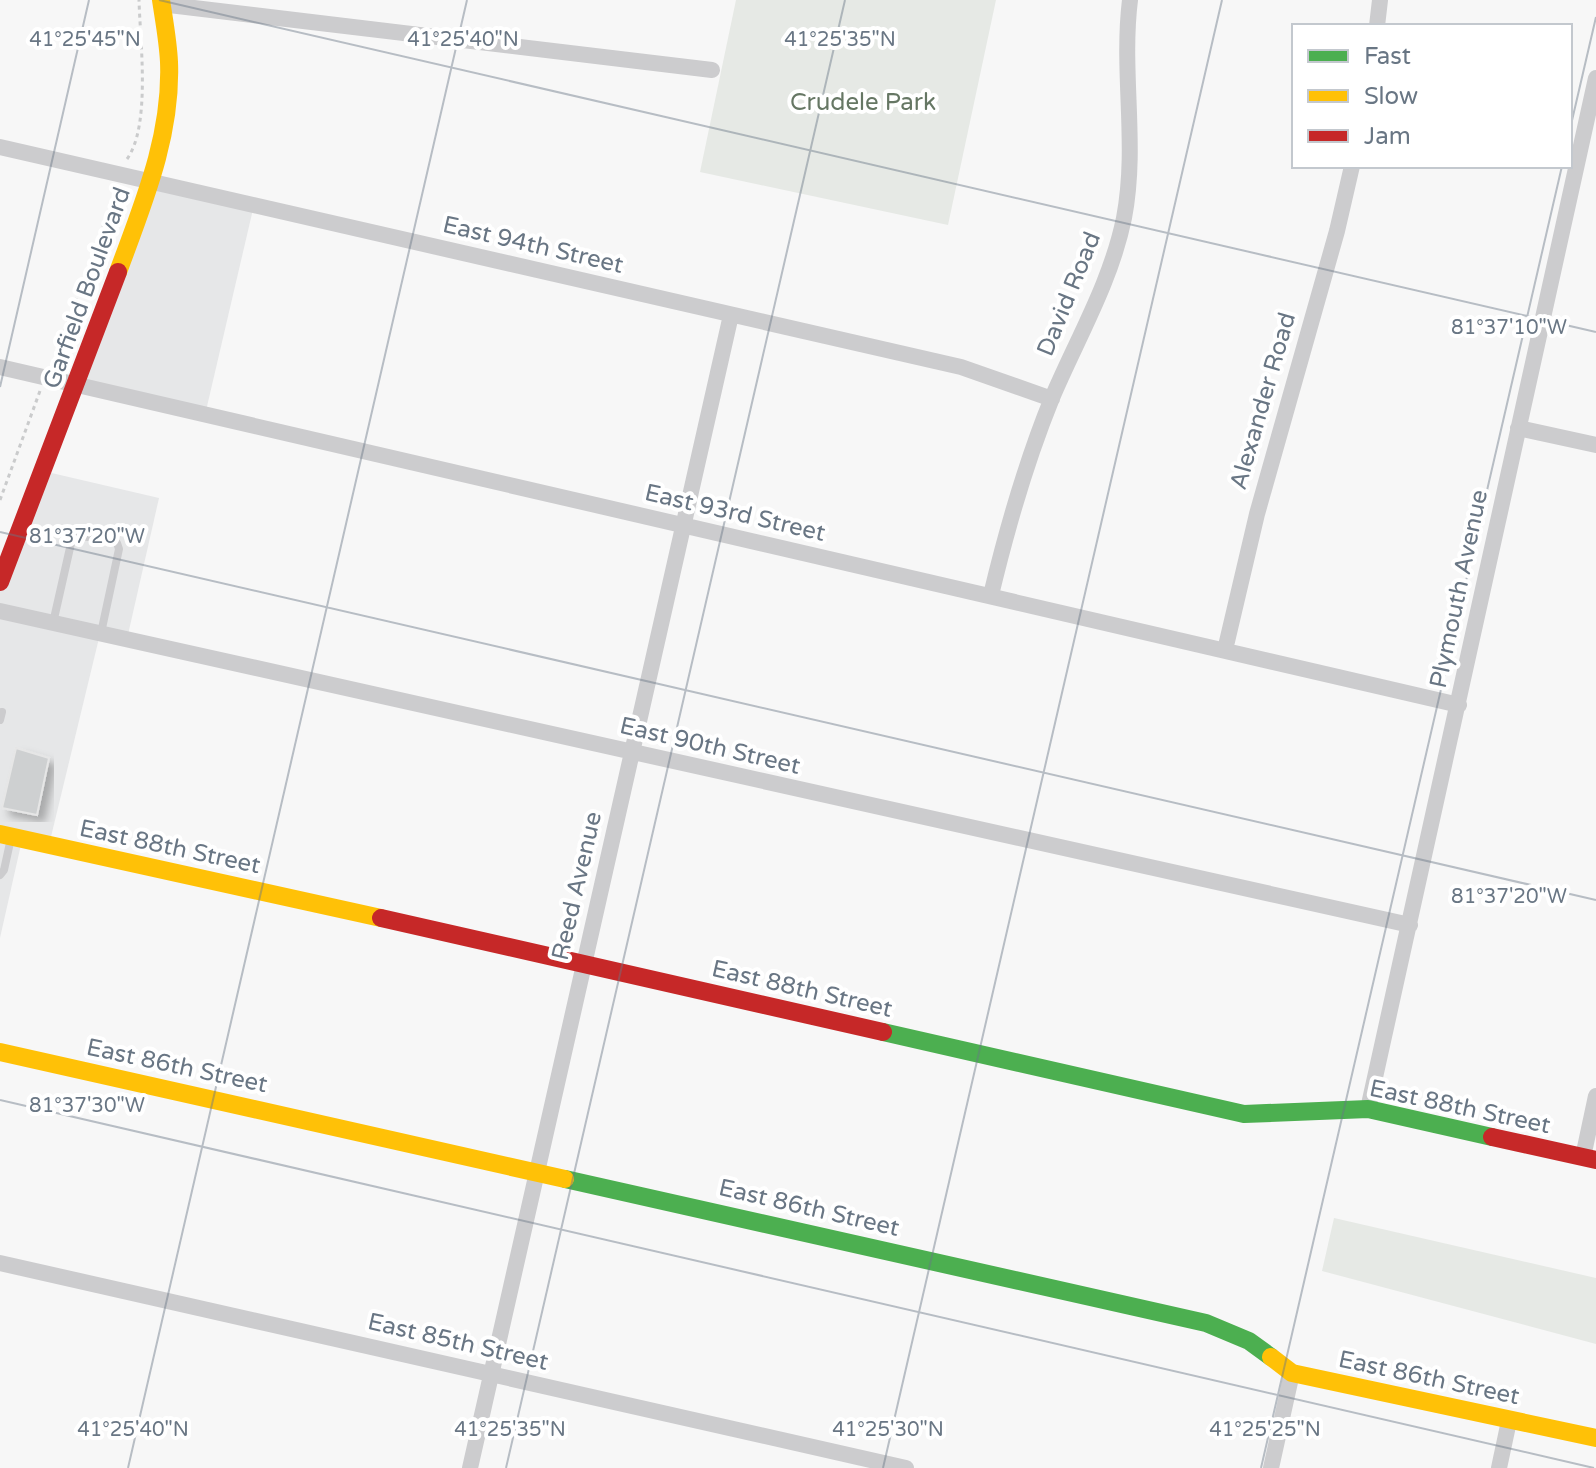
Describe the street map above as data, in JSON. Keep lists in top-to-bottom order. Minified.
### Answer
{"streets":{"street":["East 94th Street","Garfield Boulevard","David Road","Alexander Road","East 93rd Street","Plymouth Avenue","East 90th Street","East 88th Street","Reed Avenue","East 86th Street","East 85th Street"]},"crossings":[["East 94th Street","Garfield Boulevard"],["East 94th Street","David Road"],["East 94th Street","Reed Avenue"],["Garfield Boulevard","East 93rd Street"],["David Road","East 93rd Street"],["Alexander Road","East 93rd Street"],["East 93rd Street","Plymouth Avenue"],["East 93rd Street","Reed Avenue"],["Plymouth Avenue","East 90th Street"],["Plymouth Avenue","East 88th Street"],["East 90th Street","Reed Avenue"],["East 88th Street","Reed Avenue"],["Reed Avenue","East 86th Street"],["Reed Avenue","East 85th Street"]],"parks":["Crudele Park"],"legend":["Fast","Slow","Jam"],"coordinates":["41°25'45\"N","41°25'40\"N","41°25'35\"N","81°37'10\"W","81°37'20\"W","81°37'30\"W","41°25'30\"N","41°25'25\"N"]}
